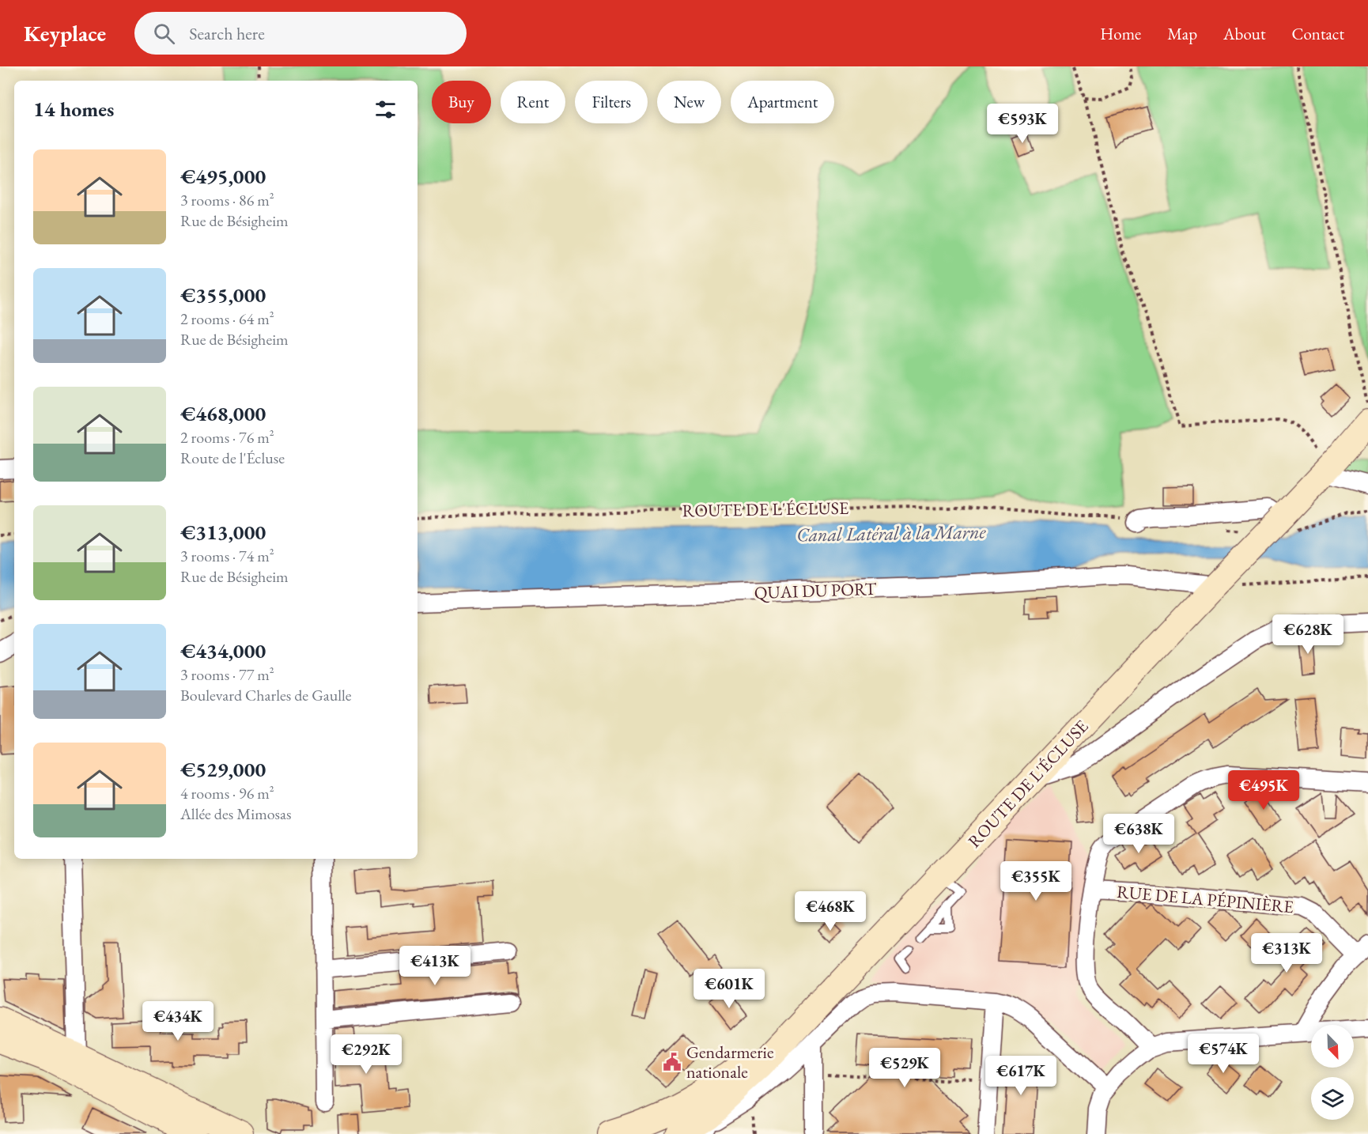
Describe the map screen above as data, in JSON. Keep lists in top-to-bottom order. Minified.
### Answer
{"streets":{"main road":["ROUTE DE L'ÉCLUSE"],"street":["QUAI DU PORT","RUE DE LA PÉPINIÈRE"]},"crossings":[["ROUTE DE L'ÉCLUSE","QUAI DU PORT"]],"water":["Canal Latéral à la Marne"],"places":{"public building":["Gendarmerie nationale"]},"north":"bottom right","page":{"header":"Keyplace","search":"Search here","nav":["Home","Map","About","Contact"],"chip":["Buy","Rent","Filters","New","Apartment"],"heading":"14 homes","price":["€593K","€628K","€495K","€638K","€355K","€468K","€313K","€413K","€601K","€434K","€574K","€292K","€529K","€617K"],"list":[{"name":"€495,000","note":"3 rooms · 86 m² · Rue de Bésigheim"},{"name":"€355,000","note":"2 rooms · 64 m² · Rue de Bésigheim"},{"name":"€468,000","note":"2 rooms · 76 m² · Route de l'Écluse"},{"name":"€313,000","note":"3 rooms · 74 m² · Rue de Bésigheim"},{"name":"€434,000","note":"3 rooms · 77 m² · Boulevard Charles de Gaulle"},{"name":"€529,000","note":"4 rooms · 96 m² · Allée des Mimosas"}]}}
